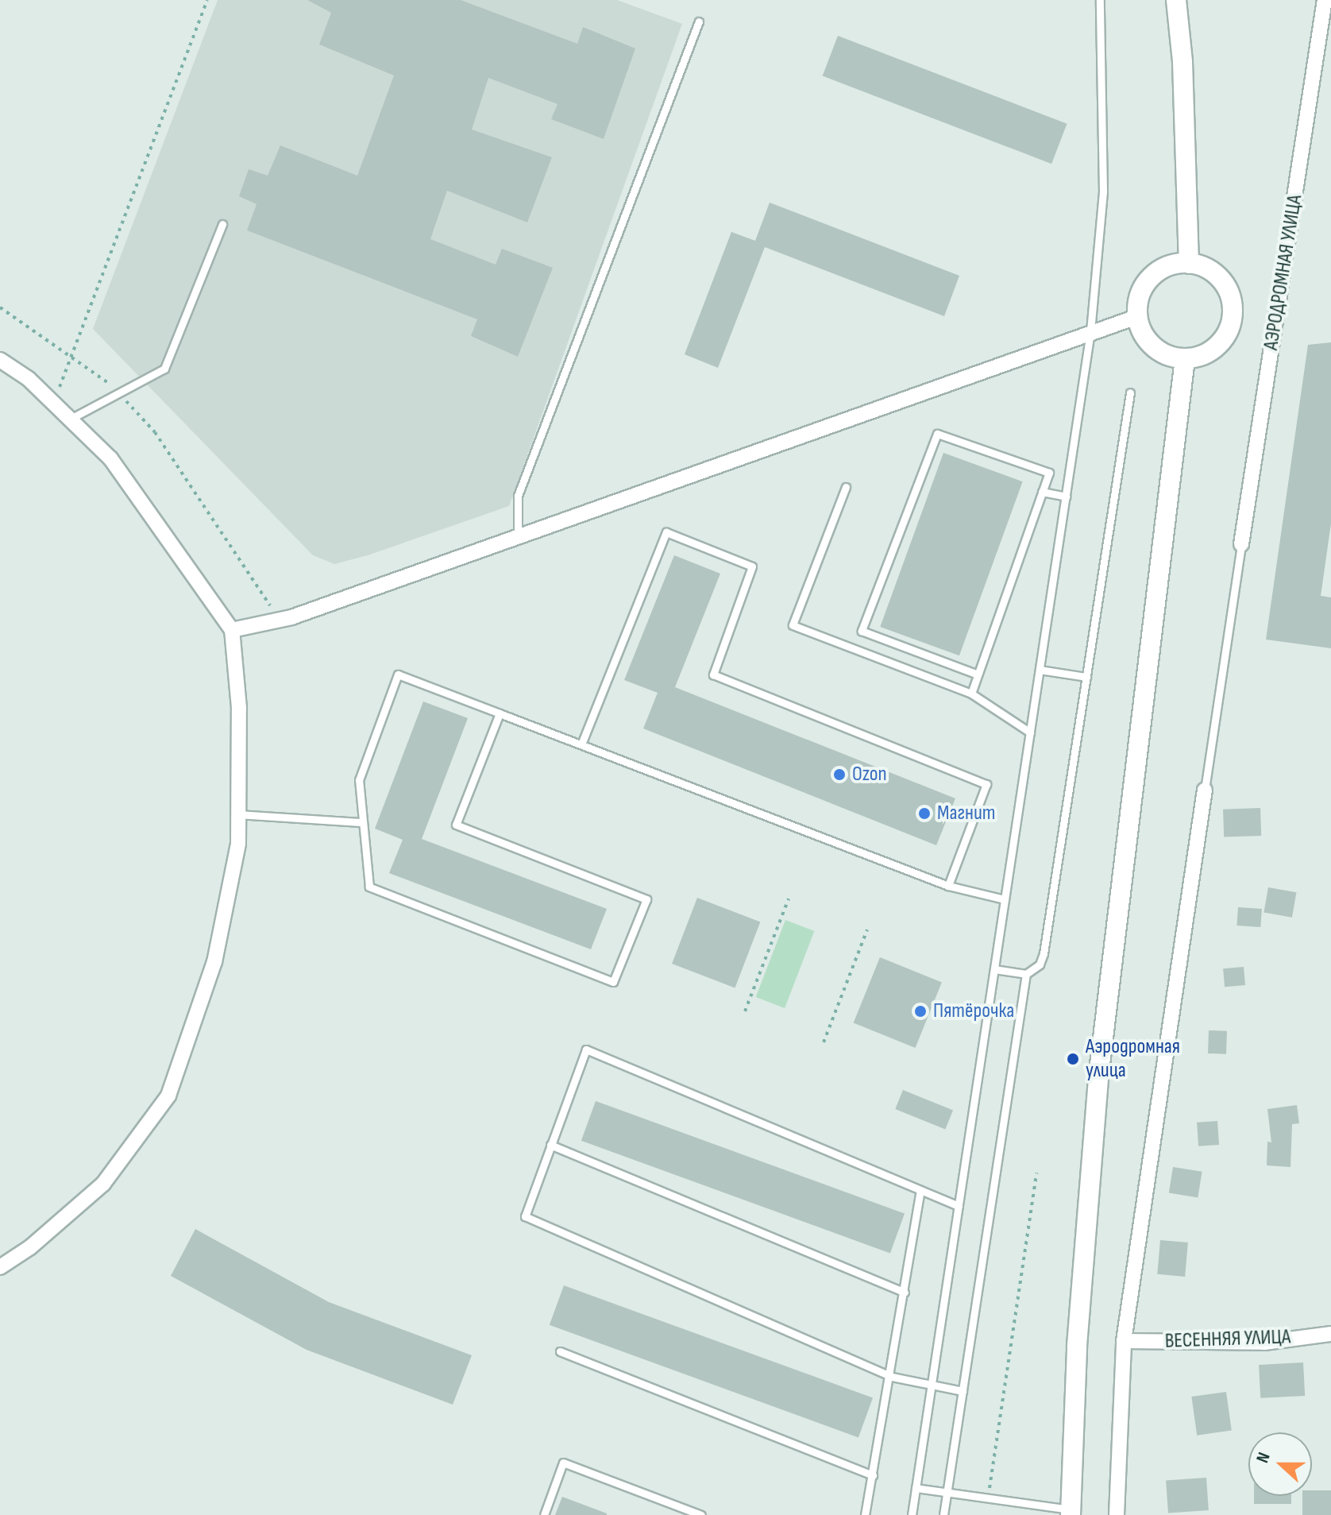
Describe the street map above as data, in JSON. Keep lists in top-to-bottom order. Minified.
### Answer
{"streets":{"street":["АЭРОДРОМНАЯ УЛИЦА","ВЕСЕННЯЯ УЛИЦА"]},"places":["Ozon","Магнит","Пятёрочка","Аэродромная улица"],"north":"left"}
